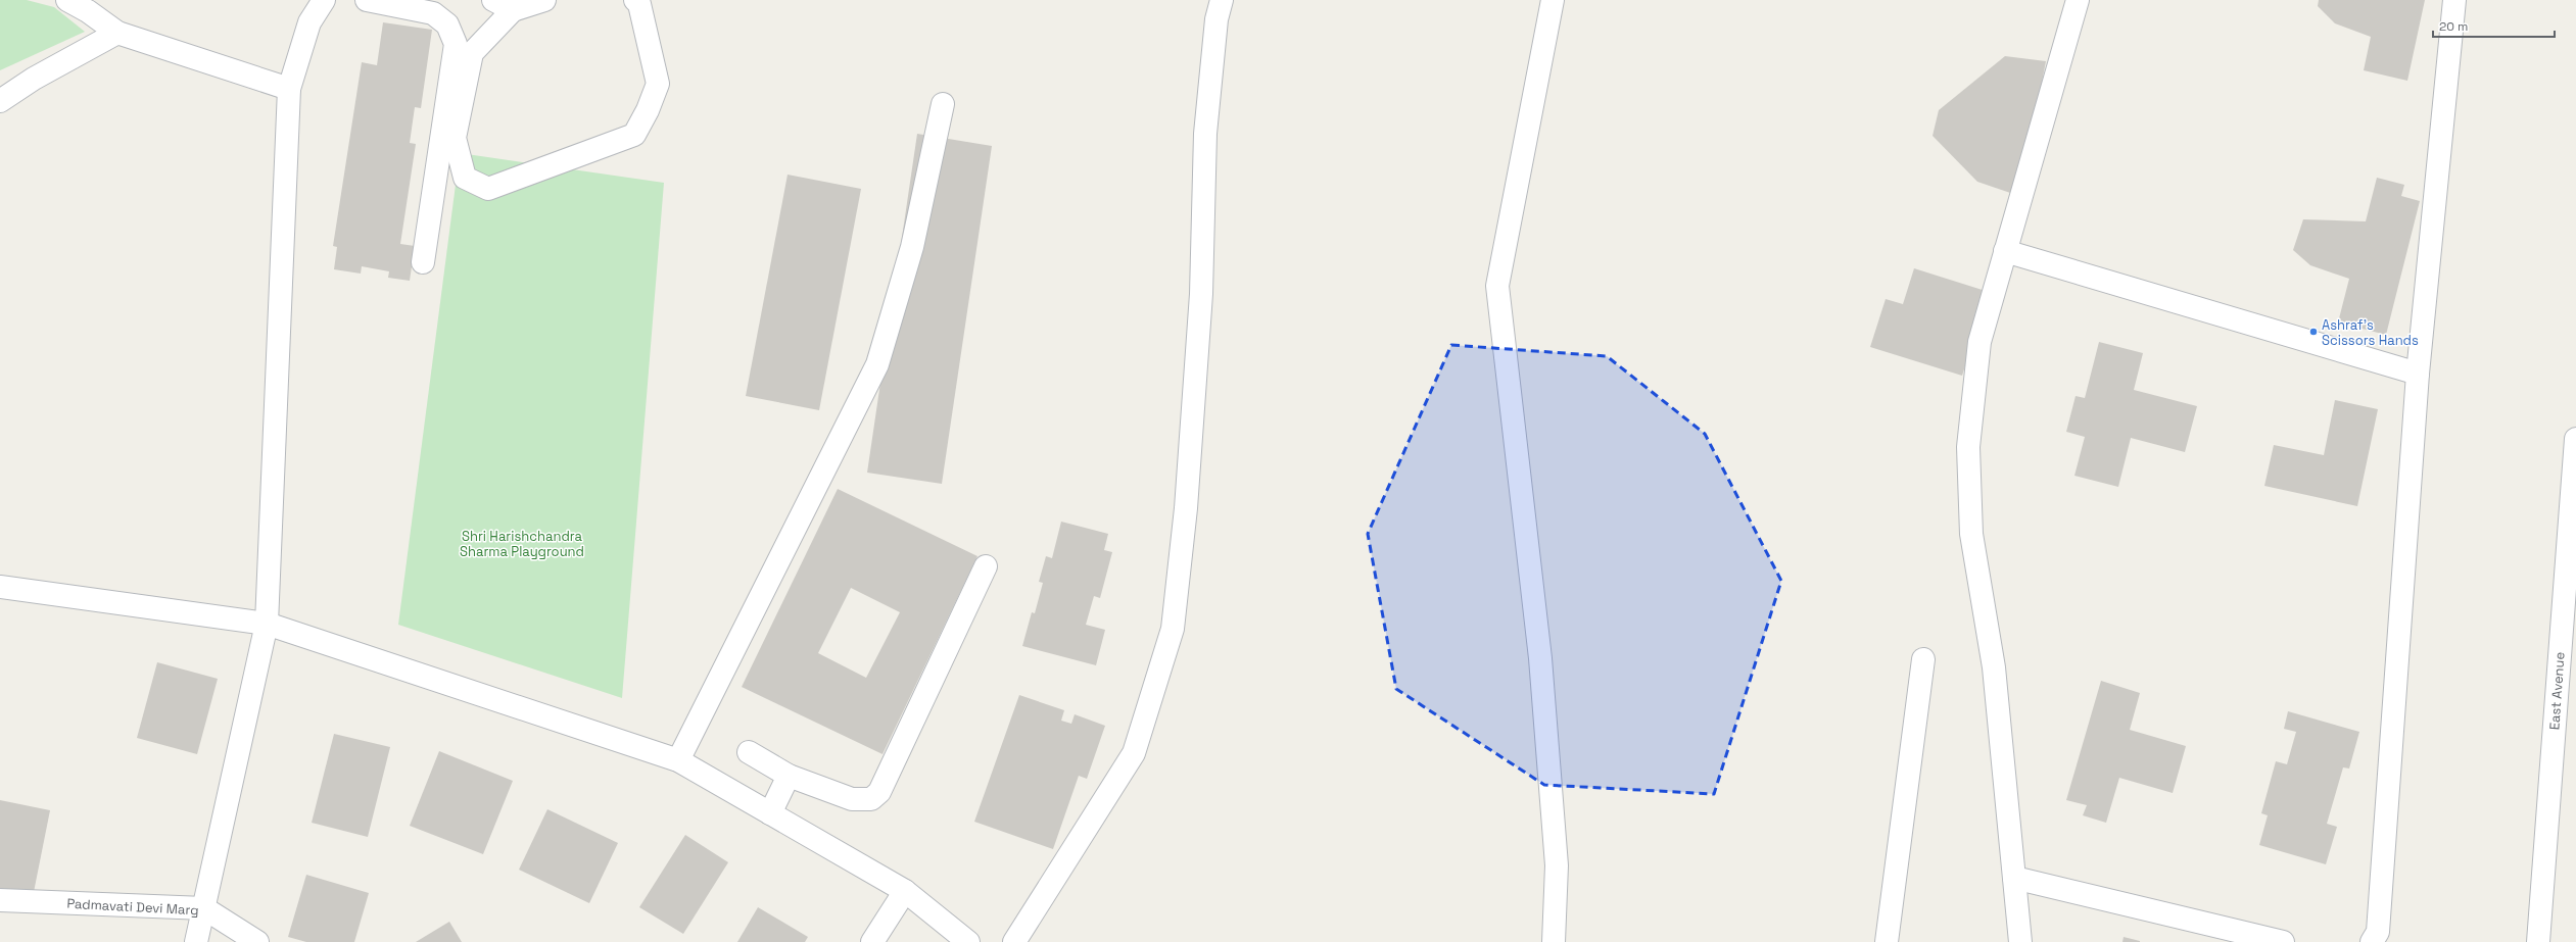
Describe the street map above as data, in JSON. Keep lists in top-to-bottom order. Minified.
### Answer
{"streets":{"street":["East Avenue","Padmavati Devi Marg"]},"parks":["Shri Harishchandra Sharma Playground"],"places":["Ashraf's Scissors Hands"],"scale_bar":"20 m"}
